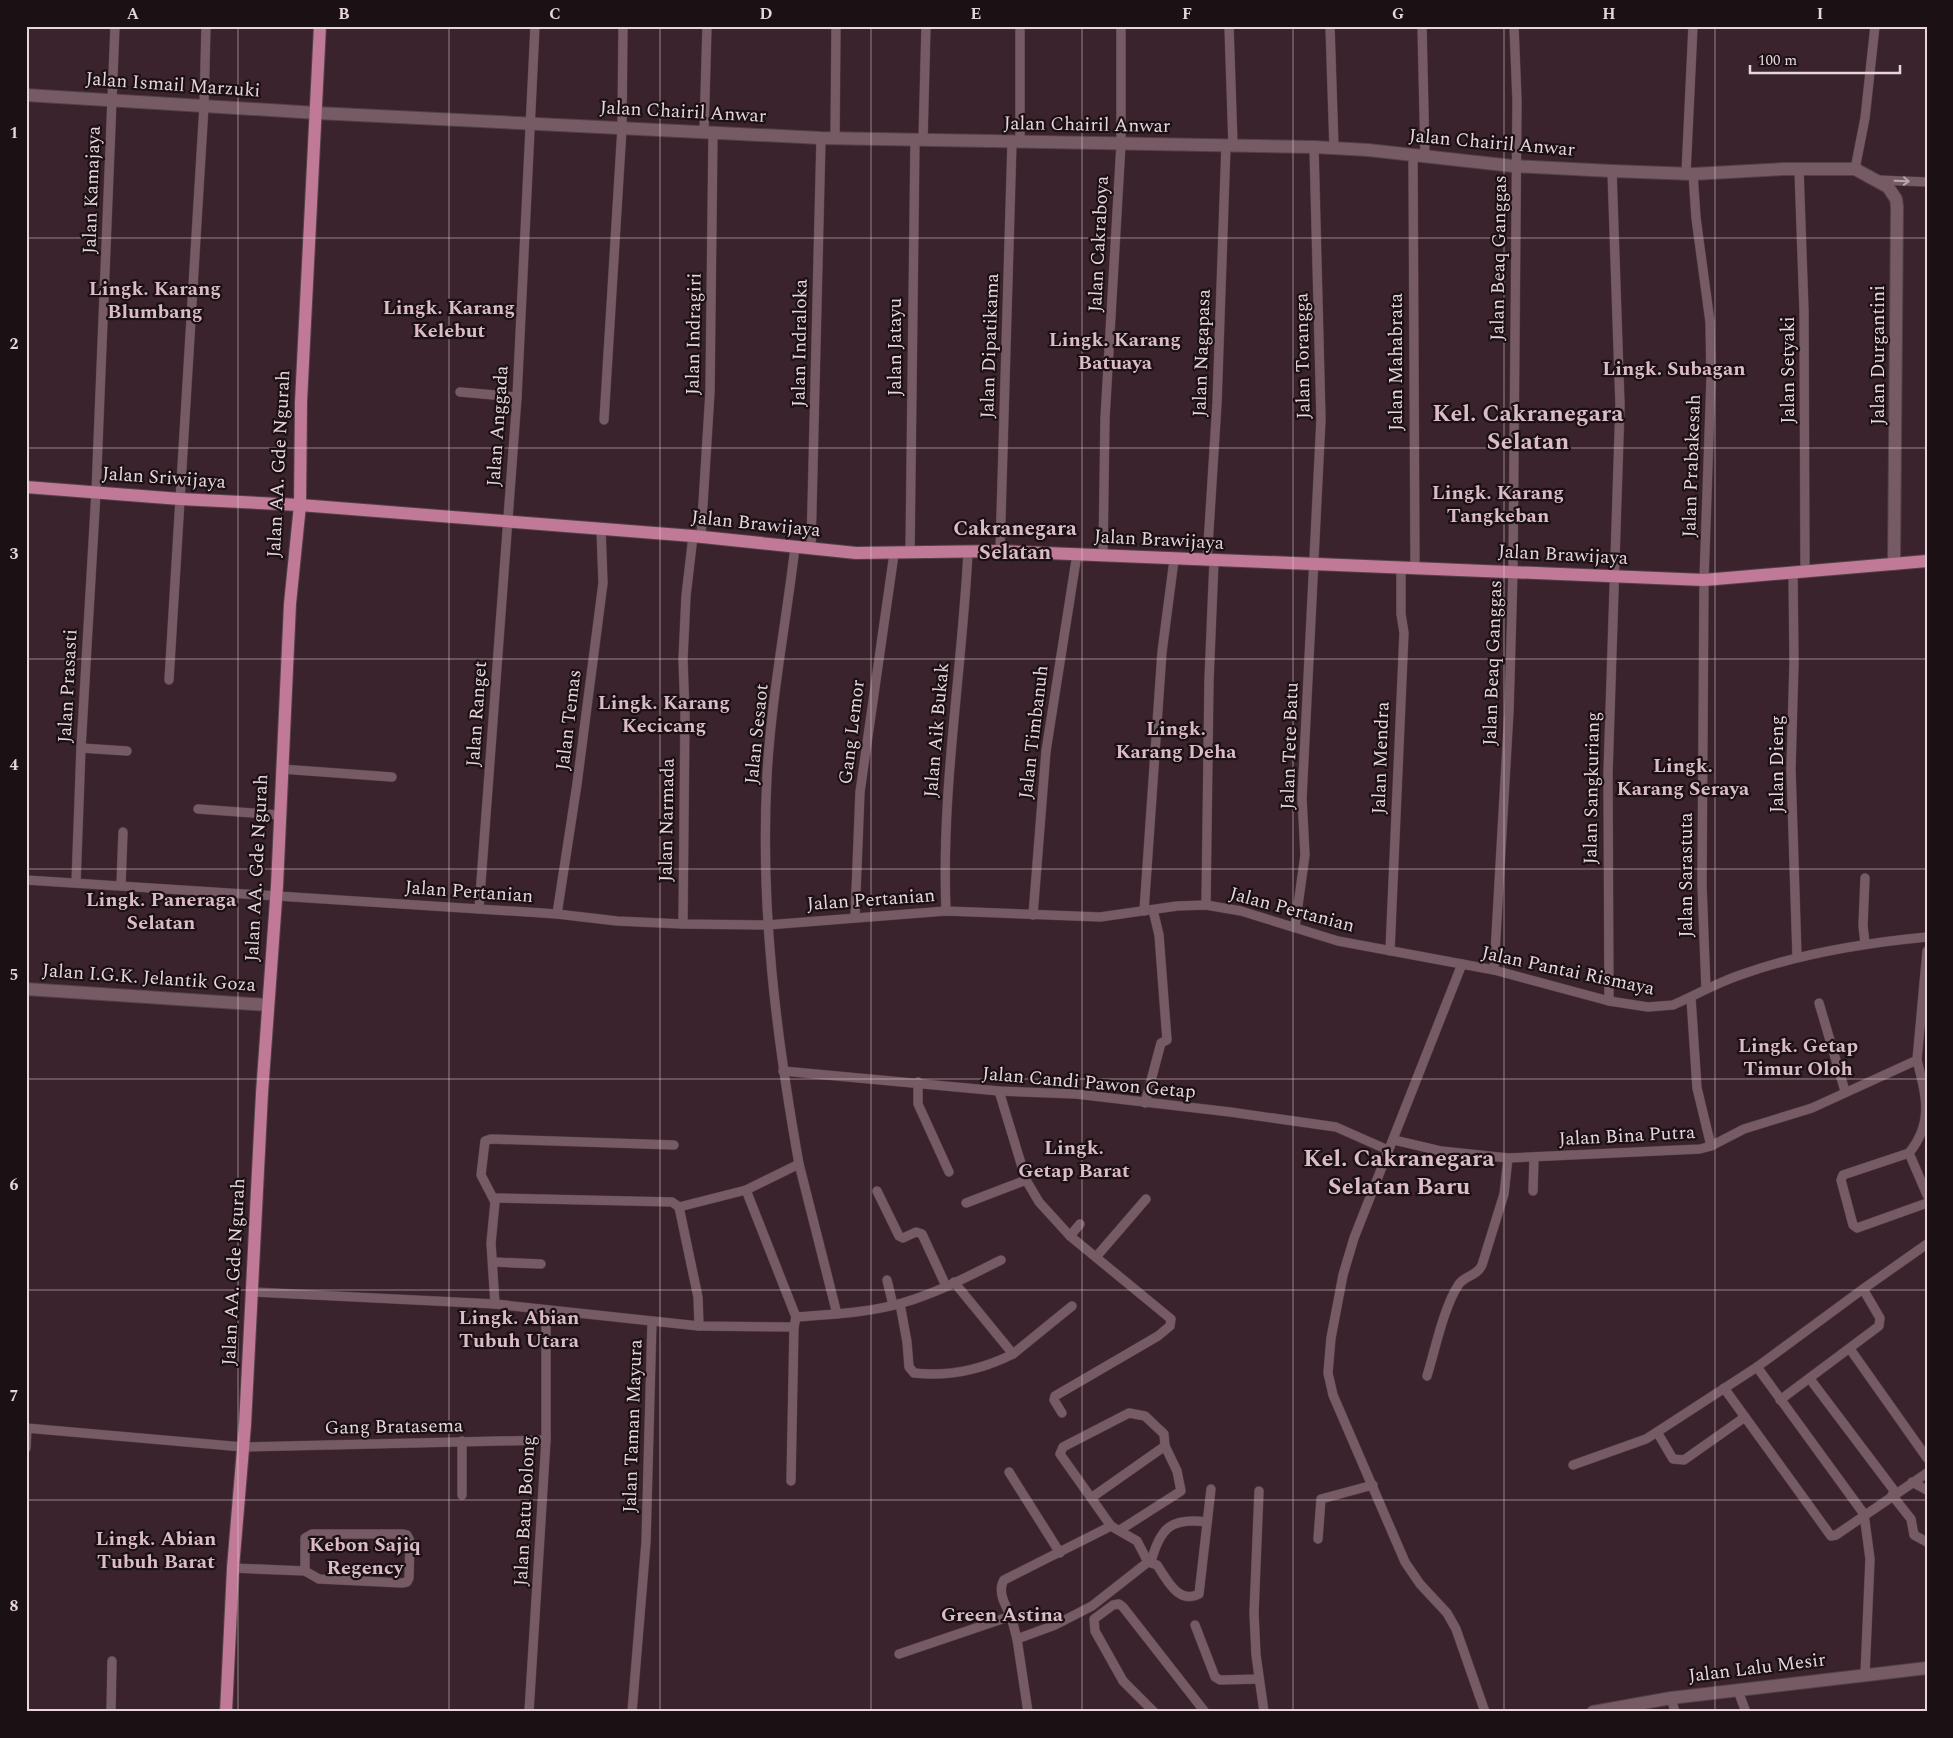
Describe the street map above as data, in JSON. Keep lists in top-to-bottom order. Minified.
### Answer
{"streets":{"main road":["Jalan AA. Gde Ngurah","Jalan Sriwijaya","Jalan Brawijaya"],"street":["Jalan Ismail Marzuki","Jalan Chairil Anwar","Jalan Kamajaya","Jalan Cakraboya","Jalan Beaq Ganggas","Jalan Indragiri","Jalan Indraloka","Jalan Dipatikama","Jalan Jatayu","Jalan Nagapasa","Jalan Durgantini","Jalan Torangga","Jalan Mahabrata","Jalan Setyaki","Jalan Anggada","Jalan Prabakesah","Jalan Prasasti","Jalan Ranget","Jalan Temas","Jalan Aik Bukak","Gang Lemor","Jalan Timbanuh","Jalan Sesaot","Jalan Tete Batu","Jalan Mendra","Jalan Dieng","Jalan Sangkuriang","Jalan Narmada","Jalan Sarastuta","Jalan Pertanian","Jalan Pantai Rismaya","Jalan I.G.K. Jelantik Goza","Jalan Candi Pawon Getap","Jalan Bina Putra","Jalan Taman Mayura","Gang Bratasema","Jalan Batu Bolong","Jalan Lalu Mesir"]},"crossings":[["Jalan Ismail Marzuki","Jalan Chairil Anwar"],["Jalan Ismail Marzuki","Jalan Kamajaya"],["Jalan Ismail Marzuki","Jalan AA. Gde Ngurah"],["Jalan Chairil Anwar","Jalan Cakraboya"],["Jalan Chairil Anwar","Jalan Beaq Ganggas"],["Jalan Chairil Anwar","Jalan Indragiri"],["Jalan Chairil Anwar","Jalan Indraloka"],["Jalan Chairil Anwar","Jalan Dipatikama"],["Jalan Chairil Anwar","Jalan Jatayu"],["Jalan Chairil Anwar","Jalan Nagapasa"],["Jalan Chairil Anwar","Jalan Durgantini"],["Jalan Chairil Anwar","Jalan Torangga"],["Jalan Chairil Anwar","Jalan Mahabrata"],["Jalan Chairil Anwar","Jalan Setyaki"],["Jalan Chairil Anwar","Jalan Anggada"],["Jalan Chairil Anwar","Jalan AA. Gde Ngurah"],["Jalan Chairil Anwar","Jalan Prabakesah"],["Jalan Kamajaya","Jalan Sriwijaya"],["Jalan Kamajaya","Jalan Prasasti"],["Jalan Cakraboya","Jalan Brawijaya"],["Jalan Beaq Ganggas","Jalan Brawijaya"],["Jalan Beaq Ganggas","Jalan Pantai Rismaya"],["Jalan Indragiri","Jalan Brawijaya"],["Jalan Indragiri","Jalan Narmada"],["Jalan Indraloka","Jalan Brawijaya"],["Jalan Dipatikama","Jalan Brawijaya"],["Jalan Jatayu","Jalan Brawijaya"],["Jalan Nagapasa","Jalan Brawijaya"],["Jalan Nagapasa","Jalan Pertanian"],["Jalan Durgantini","Jalan Brawijaya"],["Jalan Torangga","Jalan Brawijaya"],["Jalan Torangga","Jalan Tete Batu"],["Jalan Mahabrata","Jalan Brawijaya"],["Jalan Setyaki","Jalan Brawijaya"],["Jalan Setyaki","Jalan Dieng"],["Jalan Anggada","Jalan Brawijaya"],["Jalan Anggada","Jalan Ranget"],["Jalan AA. Gde Ngurah","Jalan Sriwijaya"],["Jalan AA. Gde Ngurah","Jalan Brawijaya"],["Jalan AA. Gde Ngurah","Jalan Pertanian"],["Jalan AA. Gde Ngurah","Jalan I.G.K. Jelantik Goza"],["Jalan AA. Gde Ngurah","Jalan Taman Mayura"],["Jalan AA. Gde Ngurah","Gang Bratasema"],["Jalan Prabakesah","Jalan Brawijaya"],["Jalan Prabakesah","Jalan Sarastuta"],["Jalan Sriwijaya","Jalan Brawijaya"],["Jalan Sriwijaya","Jalan Prasasti"],["Jalan Brawijaya","Jalan Ranget"],["Jalan Brawijaya","Jalan Temas"],["Jalan Brawijaya","Jalan Aik Bukak"],["Jalan Brawijaya","Gang Lemor"],["Jalan Brawijaya","Jalan Timbanuh"],["Jalan Brawijaya","Jalan Sesaot"],["Jalan Brawijaya","Jalan Tete Batu"],["Jalan Brawijaya","Jalan Mendra"],["Jalan Brawijaya","Jalan Dieng"],["Jalan Brawijaya","Jalan Sangkuriang"],["Jalan Brawijaya","Jalan Narmada"],["Jalan Brawijaya","Jalan Sarastuta"],["Jalan Prasasti","Jalan Pertanian"],["Jalan Ranget","Jalan Pertanian"],["Jalan Temas","Jalan Pertanian"],["Jalan Aik Bukak","Jalan Pertanian"],["Gang Lemor","Jalan Pertanian"],["Jalan Timbanuh","Jalan Pertanian"],["Jalan Sesaot","Jalan Pertanian"],["Jalan Sesaot","Jalan Candi Pawon Getap"],["Jalan Tete Batu","Jalan Pertanian"],["Jalan Mendra","Jalan Pertanian"],["Jalan Dieng","Jalan Pantai Rismaya"],["Jalan Sangkuriang","Jalan Pantai Rismaya"],["Jalan Narmada","Jalan Pertanian"],["Jalan Sarastuta","Jalan Pantai Rismaya"],["Jalan Pertanian","Jalan Pantai Rismaya"],["Jalan Taman Mayura","Jalan Batu Bolong"],["Gang Bratasema","Jalan Batu Bolong"]],"districts":["Lingk. Karang Blumbang","Lingk. Karang Kelebut","Lingk. Karang Batuaya","Lingk. Subagan","Kel. Cakranegara Selatan","Lingk. Karang Tangkeban","Cakranegara Selatan","Lingk. Karang Kecicang","Lingk. Karang Deha","Lingk. Karang Seraya","Lingk. Paneraga Selatan","Lingk. Getap Timur Oloh","Lingk. Getap Barat","Kel. Cakranegara Selatan Baru","Lingk. Abian Tubuh Utara","Lingk. Abian Tubuh Barat","Kebon Sajiq Regency","Green Astina"],"scale_bar":"100 m","grid":{"columns":["A","B","C","D","E","F","G","H","I"],"rows":["1","2","3","4","5","6","7","8"]}}
